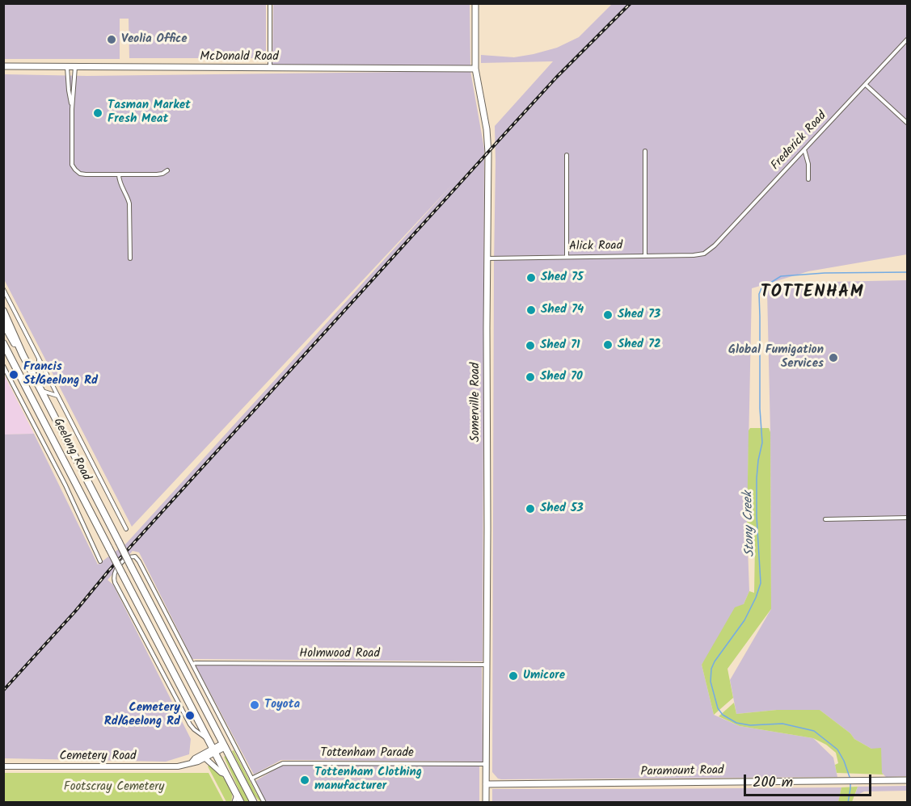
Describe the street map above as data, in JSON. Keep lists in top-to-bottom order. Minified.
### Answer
{"streets":{"highway":["Geelong Road"],"main road":["McDonald Road","Somerville Road","Paramount Road"],"street":["Frederick Road","Alick Road","Holmwood Road","Tottenham Parade","Cemetery Road"]},"crossings":[["McDonald Road","Somerville Road"],["Frederick Road","Alick Road"],["Alick Road","Somerville Road"],["Somerville Road","Holmwood Road"],["Somerville Road","Tottenham Parade"],["Somerville Road","Paramount Road"],["Geelong Road","Holmwood Road"],["Geelong Road","Tottenham Parade"],["Geelong Road","Cemetery Road"]],"districts":["TOTTENHAM"],"water":["Stony Creek"],"parks":["Footscray Cemetery"],"places":["Veolia Office","Tasman Market Fresh Meat","Shed 75","Shed 74","Shed 73","Shed 72","Shed 71","Global Fumigation Services","Francis St/Geelong Rd","Shed 70","Shed 53","Umicore","Toyota","Cemetery Rd/Geelong Rd","Tottenham Clothing manufacturer"],"scale_bar":"200 m"}
